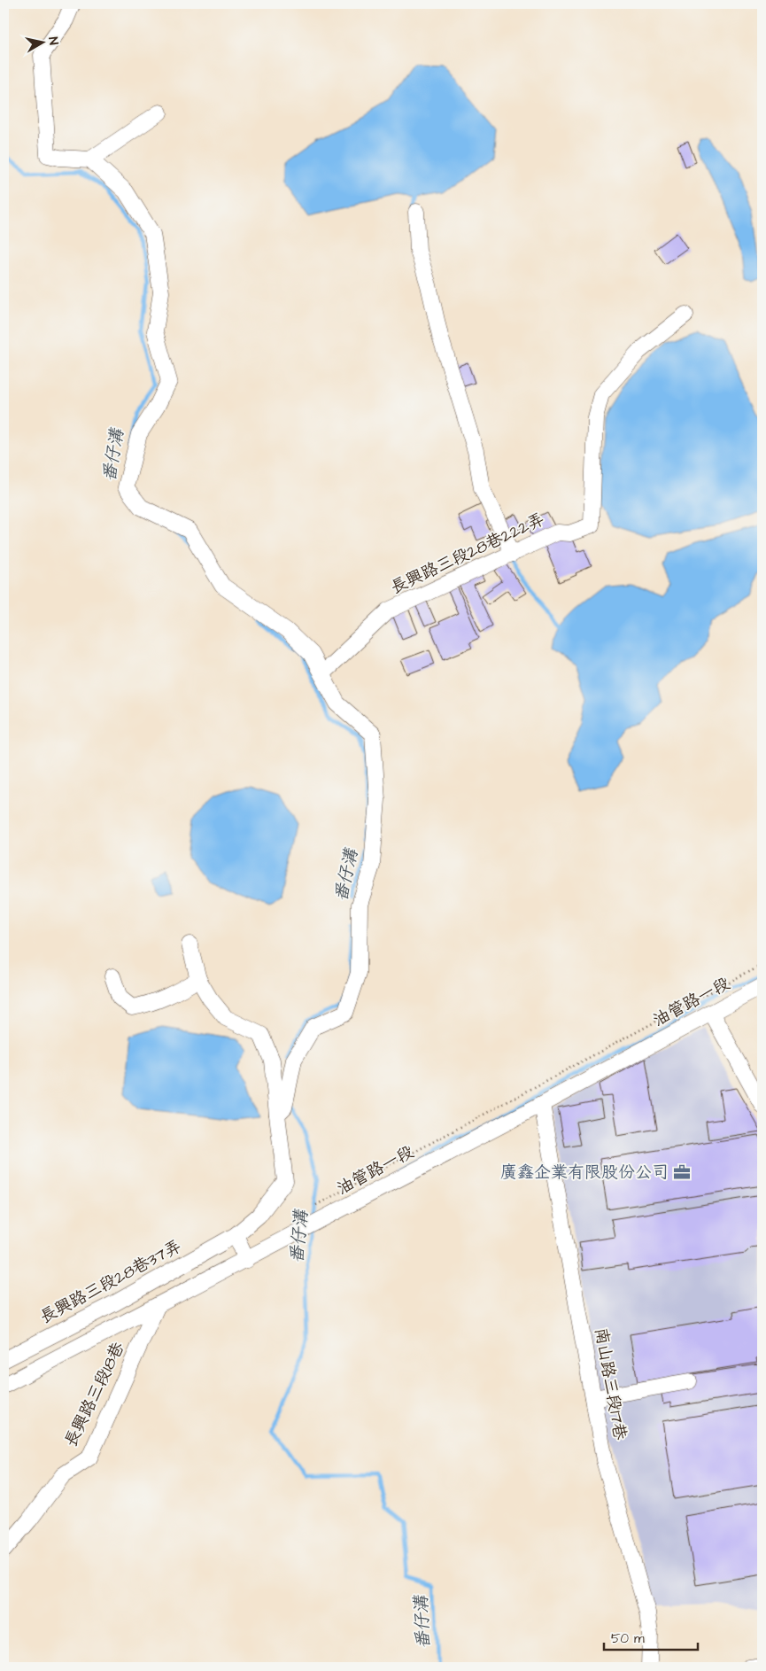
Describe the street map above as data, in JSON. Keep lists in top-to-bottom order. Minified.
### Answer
{"streets":{"street":["長興路三段28巷222弄","油管路一段","長興路三段28巷37弄","南山路三段17巷","長興路三段18巷"]},"crossings":[["油管路一段","南山路三段17巷"],["油管路一段","長興路三段18巷"]],"water":["番仔溝"],"places":{"office":["廣鑫企業有限股份公司"]},"scale_bar":"50 m","north":"right"}
